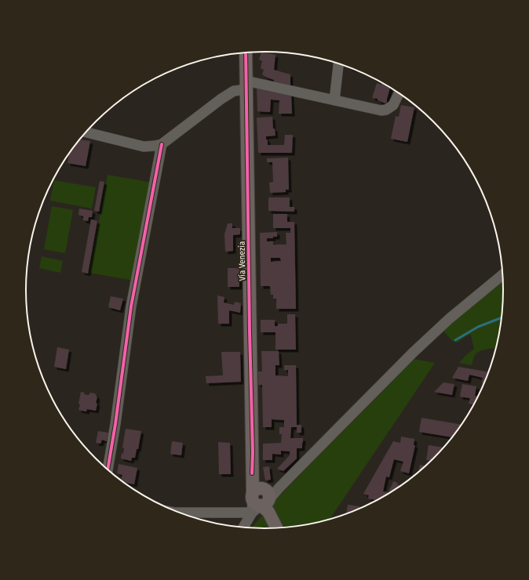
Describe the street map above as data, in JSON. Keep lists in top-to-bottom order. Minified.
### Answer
{"streets":{"main road":["Via Venezia"]}}
